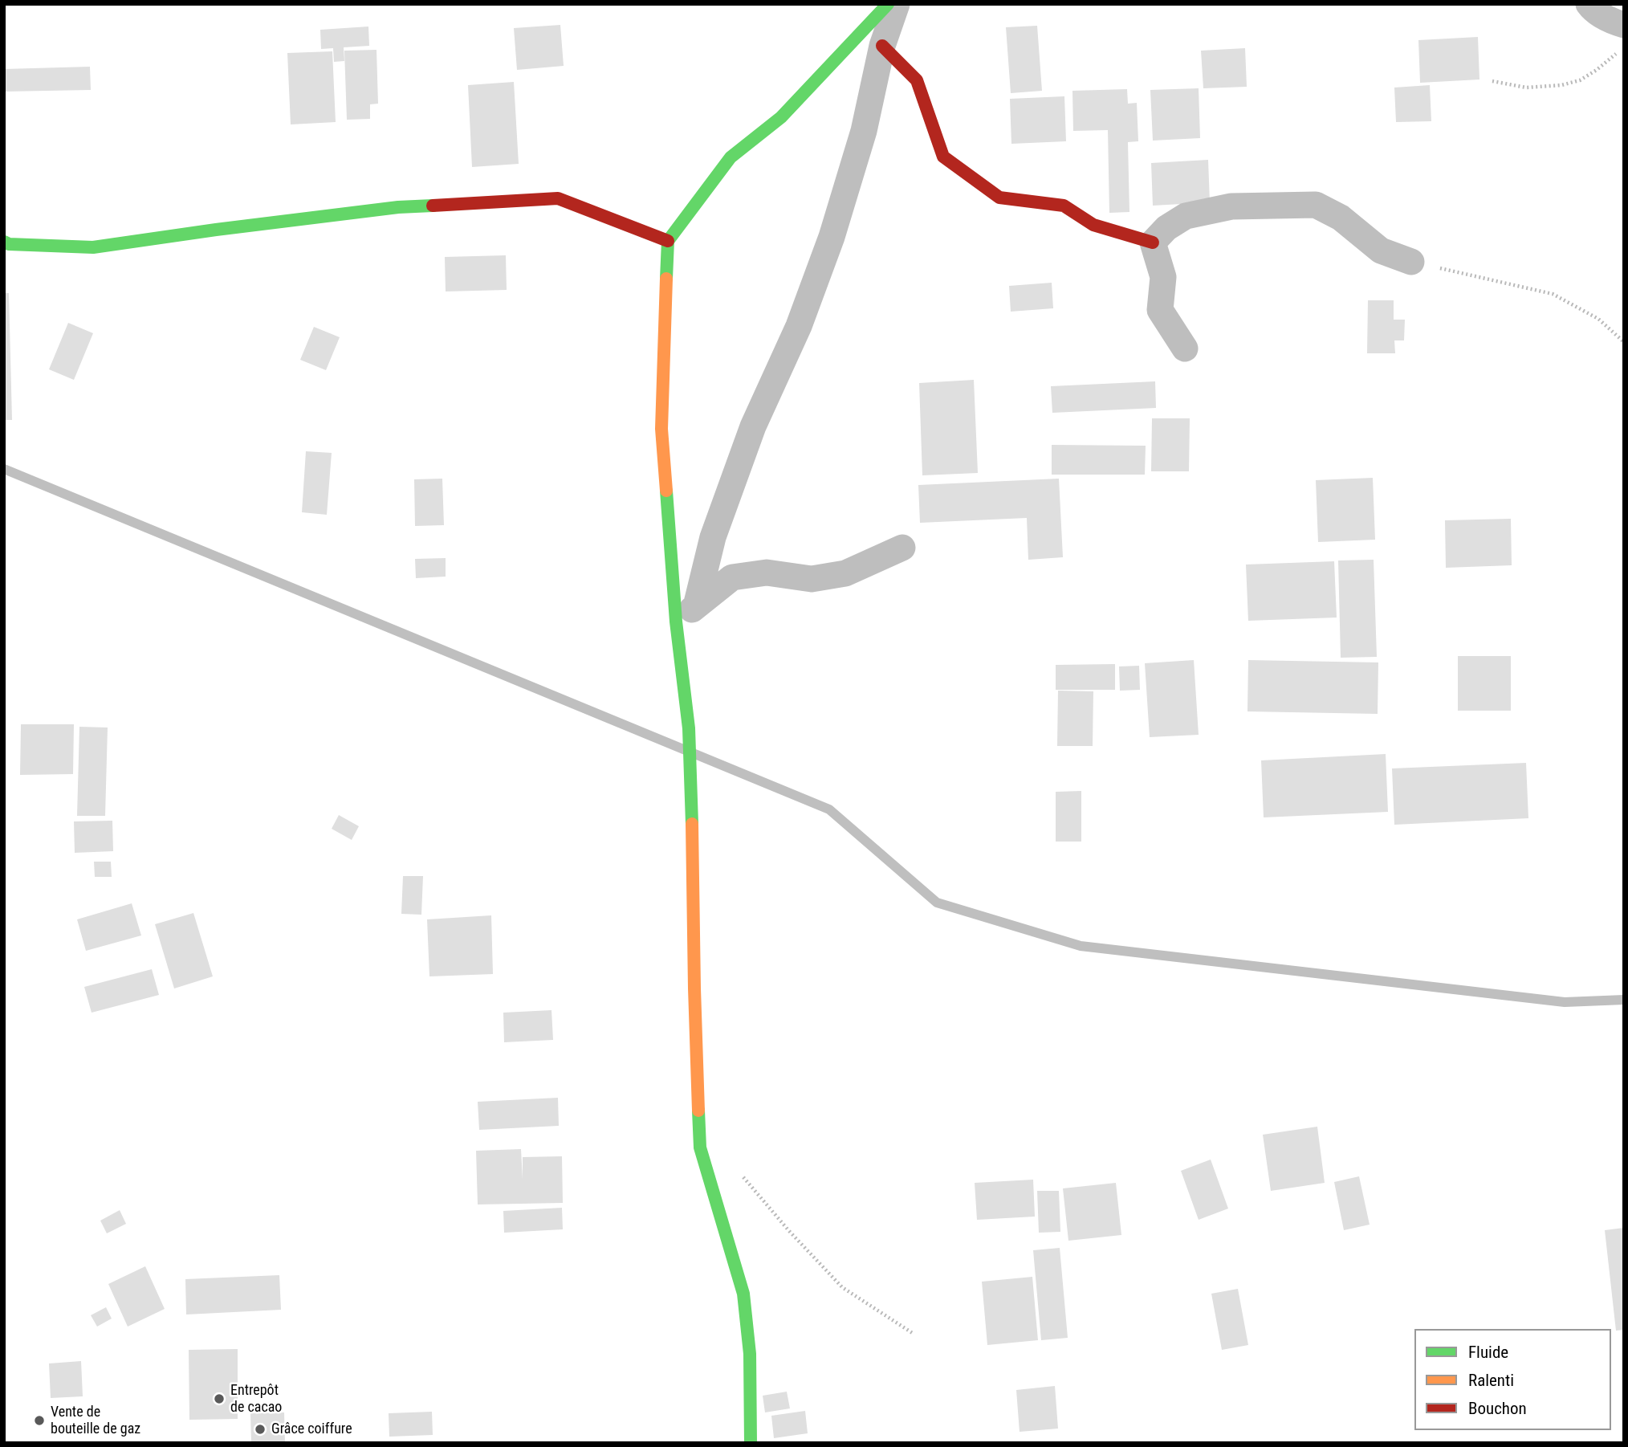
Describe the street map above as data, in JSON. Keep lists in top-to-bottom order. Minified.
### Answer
{"places":["Entrepôt de cacao","Vente de bouteille de gaz","Grâce coiffure"],"legend":["Fluide","Ralenti","Bouchon"]}
